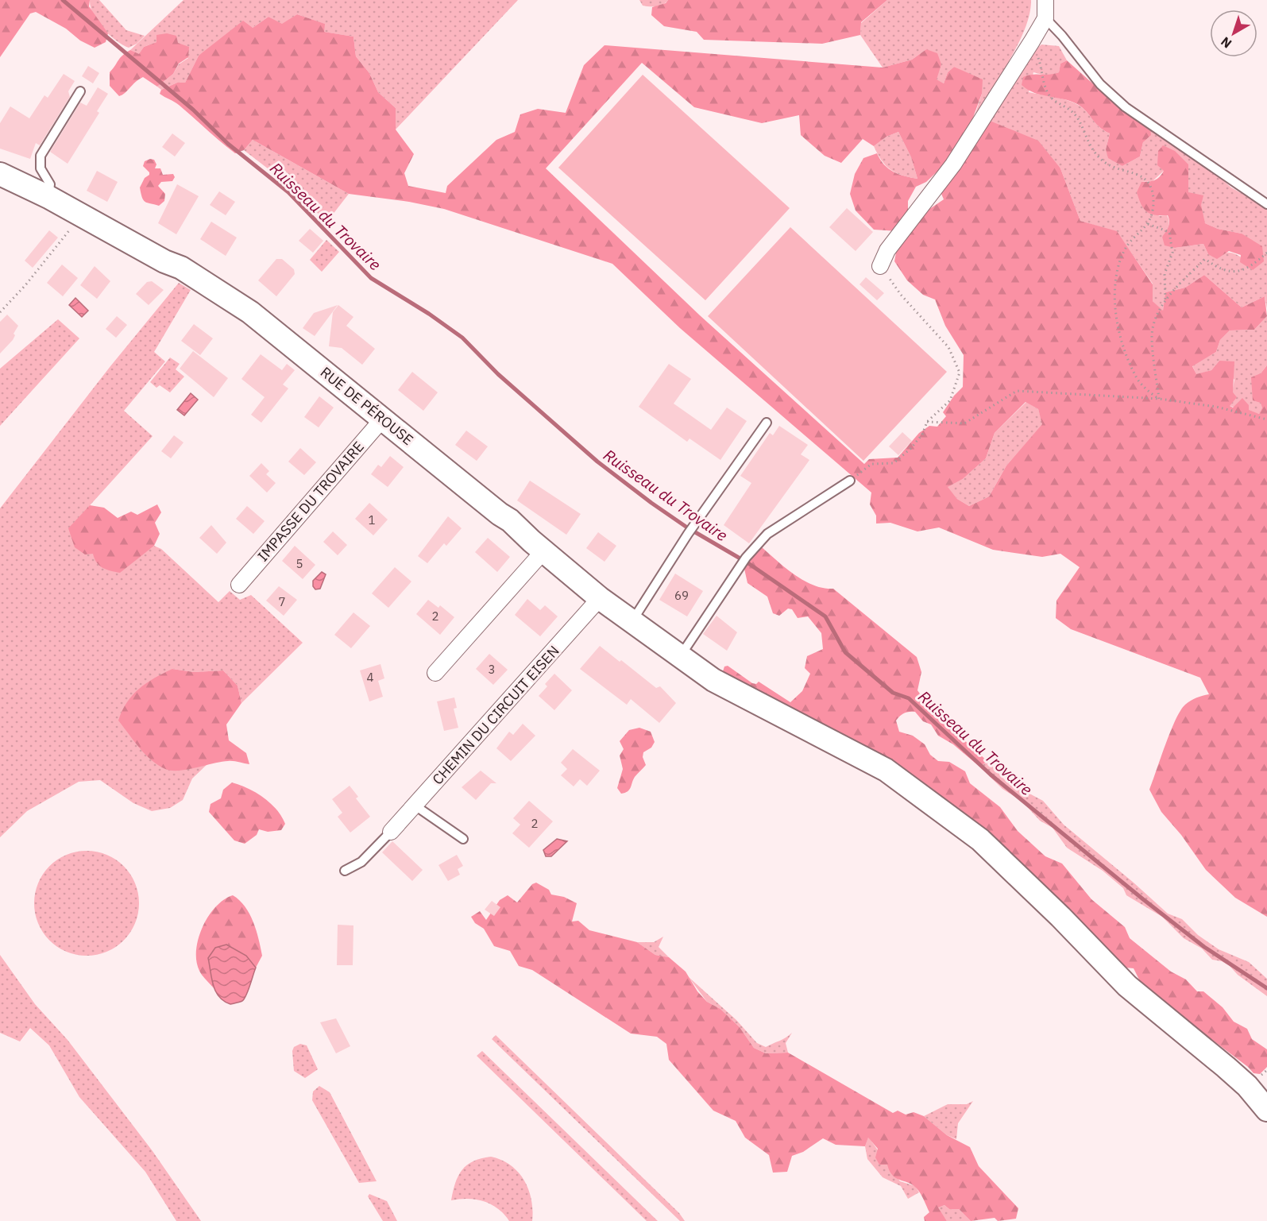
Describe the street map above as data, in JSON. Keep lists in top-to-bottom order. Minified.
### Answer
{"streets":{"street":["RUE DE PÉROUSE","IMPASSE DU TROVAIRE","CHEMIN DU CIRCUIT EISEN"]},"crossings":[["RUE DE PÉROUSE","IMPASSE DU TROVAIRE"],["RUE DE PÉROUSE","CHEMIN DU CIRCUIT EISEN"]],"water":["Ruisseau du Trovaire"],"house_numbers":["1","5","69","7","2","3","4","2"],"north":"bottom left"}
